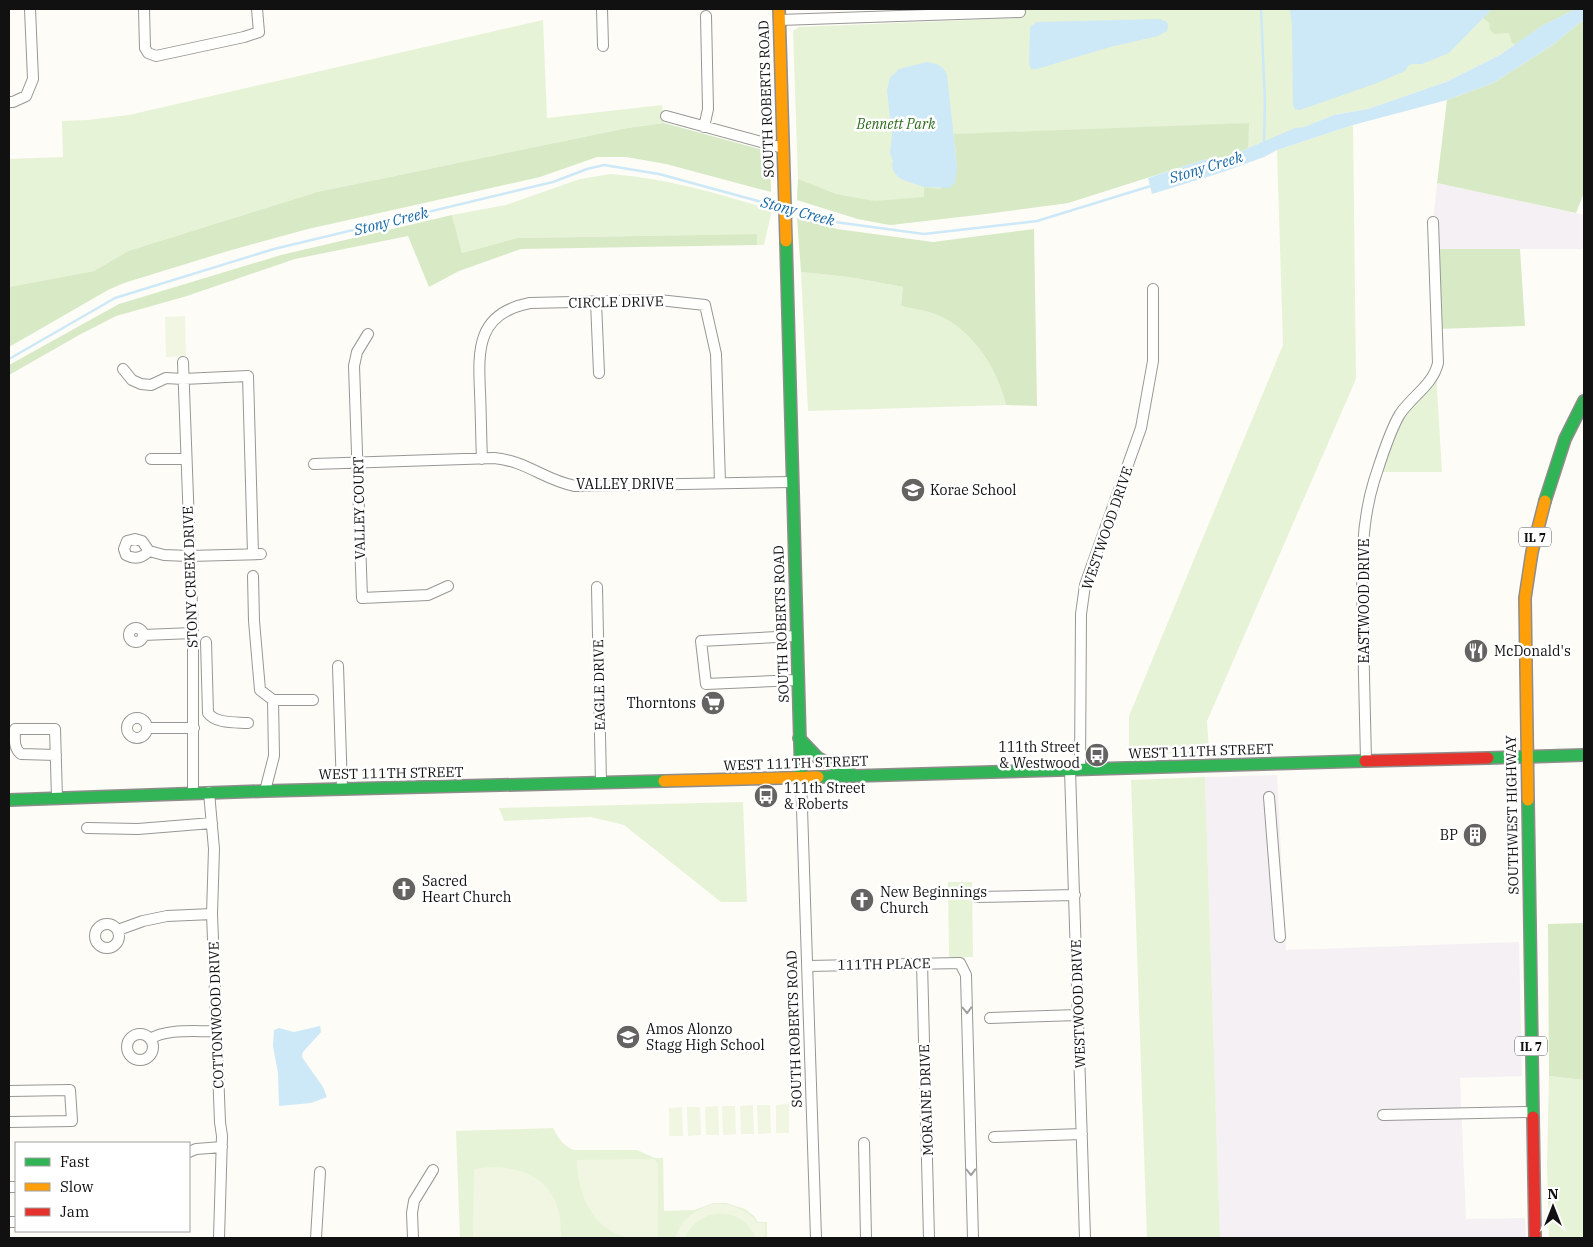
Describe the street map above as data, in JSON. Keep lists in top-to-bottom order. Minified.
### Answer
{"streets":{"main road":["SOUTH ROBERTS ROAD","IL 7","WEST 111TH STREET","SOUTHWEST HIGHWAY"],"street":["CIRCLE DRIVE","VALLEY DRIVE","VALLEY COURT","WESTWOOD DRIVE","STONY CREEK DRIVE","EASTWOOD DRIVE","EAGLE DRIVE","111TH PLACE","COTTONWOOD DRIVE","MORAINE DRIVE"]},"crossings":[["SOUTH ROBERTS ROAD","VALLEY DRIVE"],["SOUTH ROBERTS ROAD","WEST 111TH STREET"],["SOUTH ROBERTS ROAD","111TH PLACE"],["CIRCLE DRIVE","VALLEY DRIVE"],["VALLEY DRIVE","VALLEY COURT"],["WESTWOOD DRIVE","WEST 111TH STREET"],["STONY CREEK DRIVE","WEST 111TH STREET"],["EASTWOOD DRIVE","WEST 111TH STREET"],["EAGLE DRIVE","WEST 111TH STREET"],["WEST 111TH STREET","SOUTHWEST HIGHWAY"],["WEST 111TH STREET","COTTONWOOD DRIVE"],["111TH PLACE","MORAINE DRIVE"]],"one_way":["111TH PLACE"],"water":["Stony Creek"],"parks":["Bennett Park"],"places":{"school or university":["Korae School","Amos Alonzo Stagg High School"],"restaurant":["McDonald's"],"supermarket":["Thorntons"],"bus stop":["111th Street & Westwood","111th Street & Roberts"],"building":["BP"],"church":["Sacred Heart Church","New Beginnings Church"]},"legend":["Fast","Slow","Jam"],"north":"top"}
